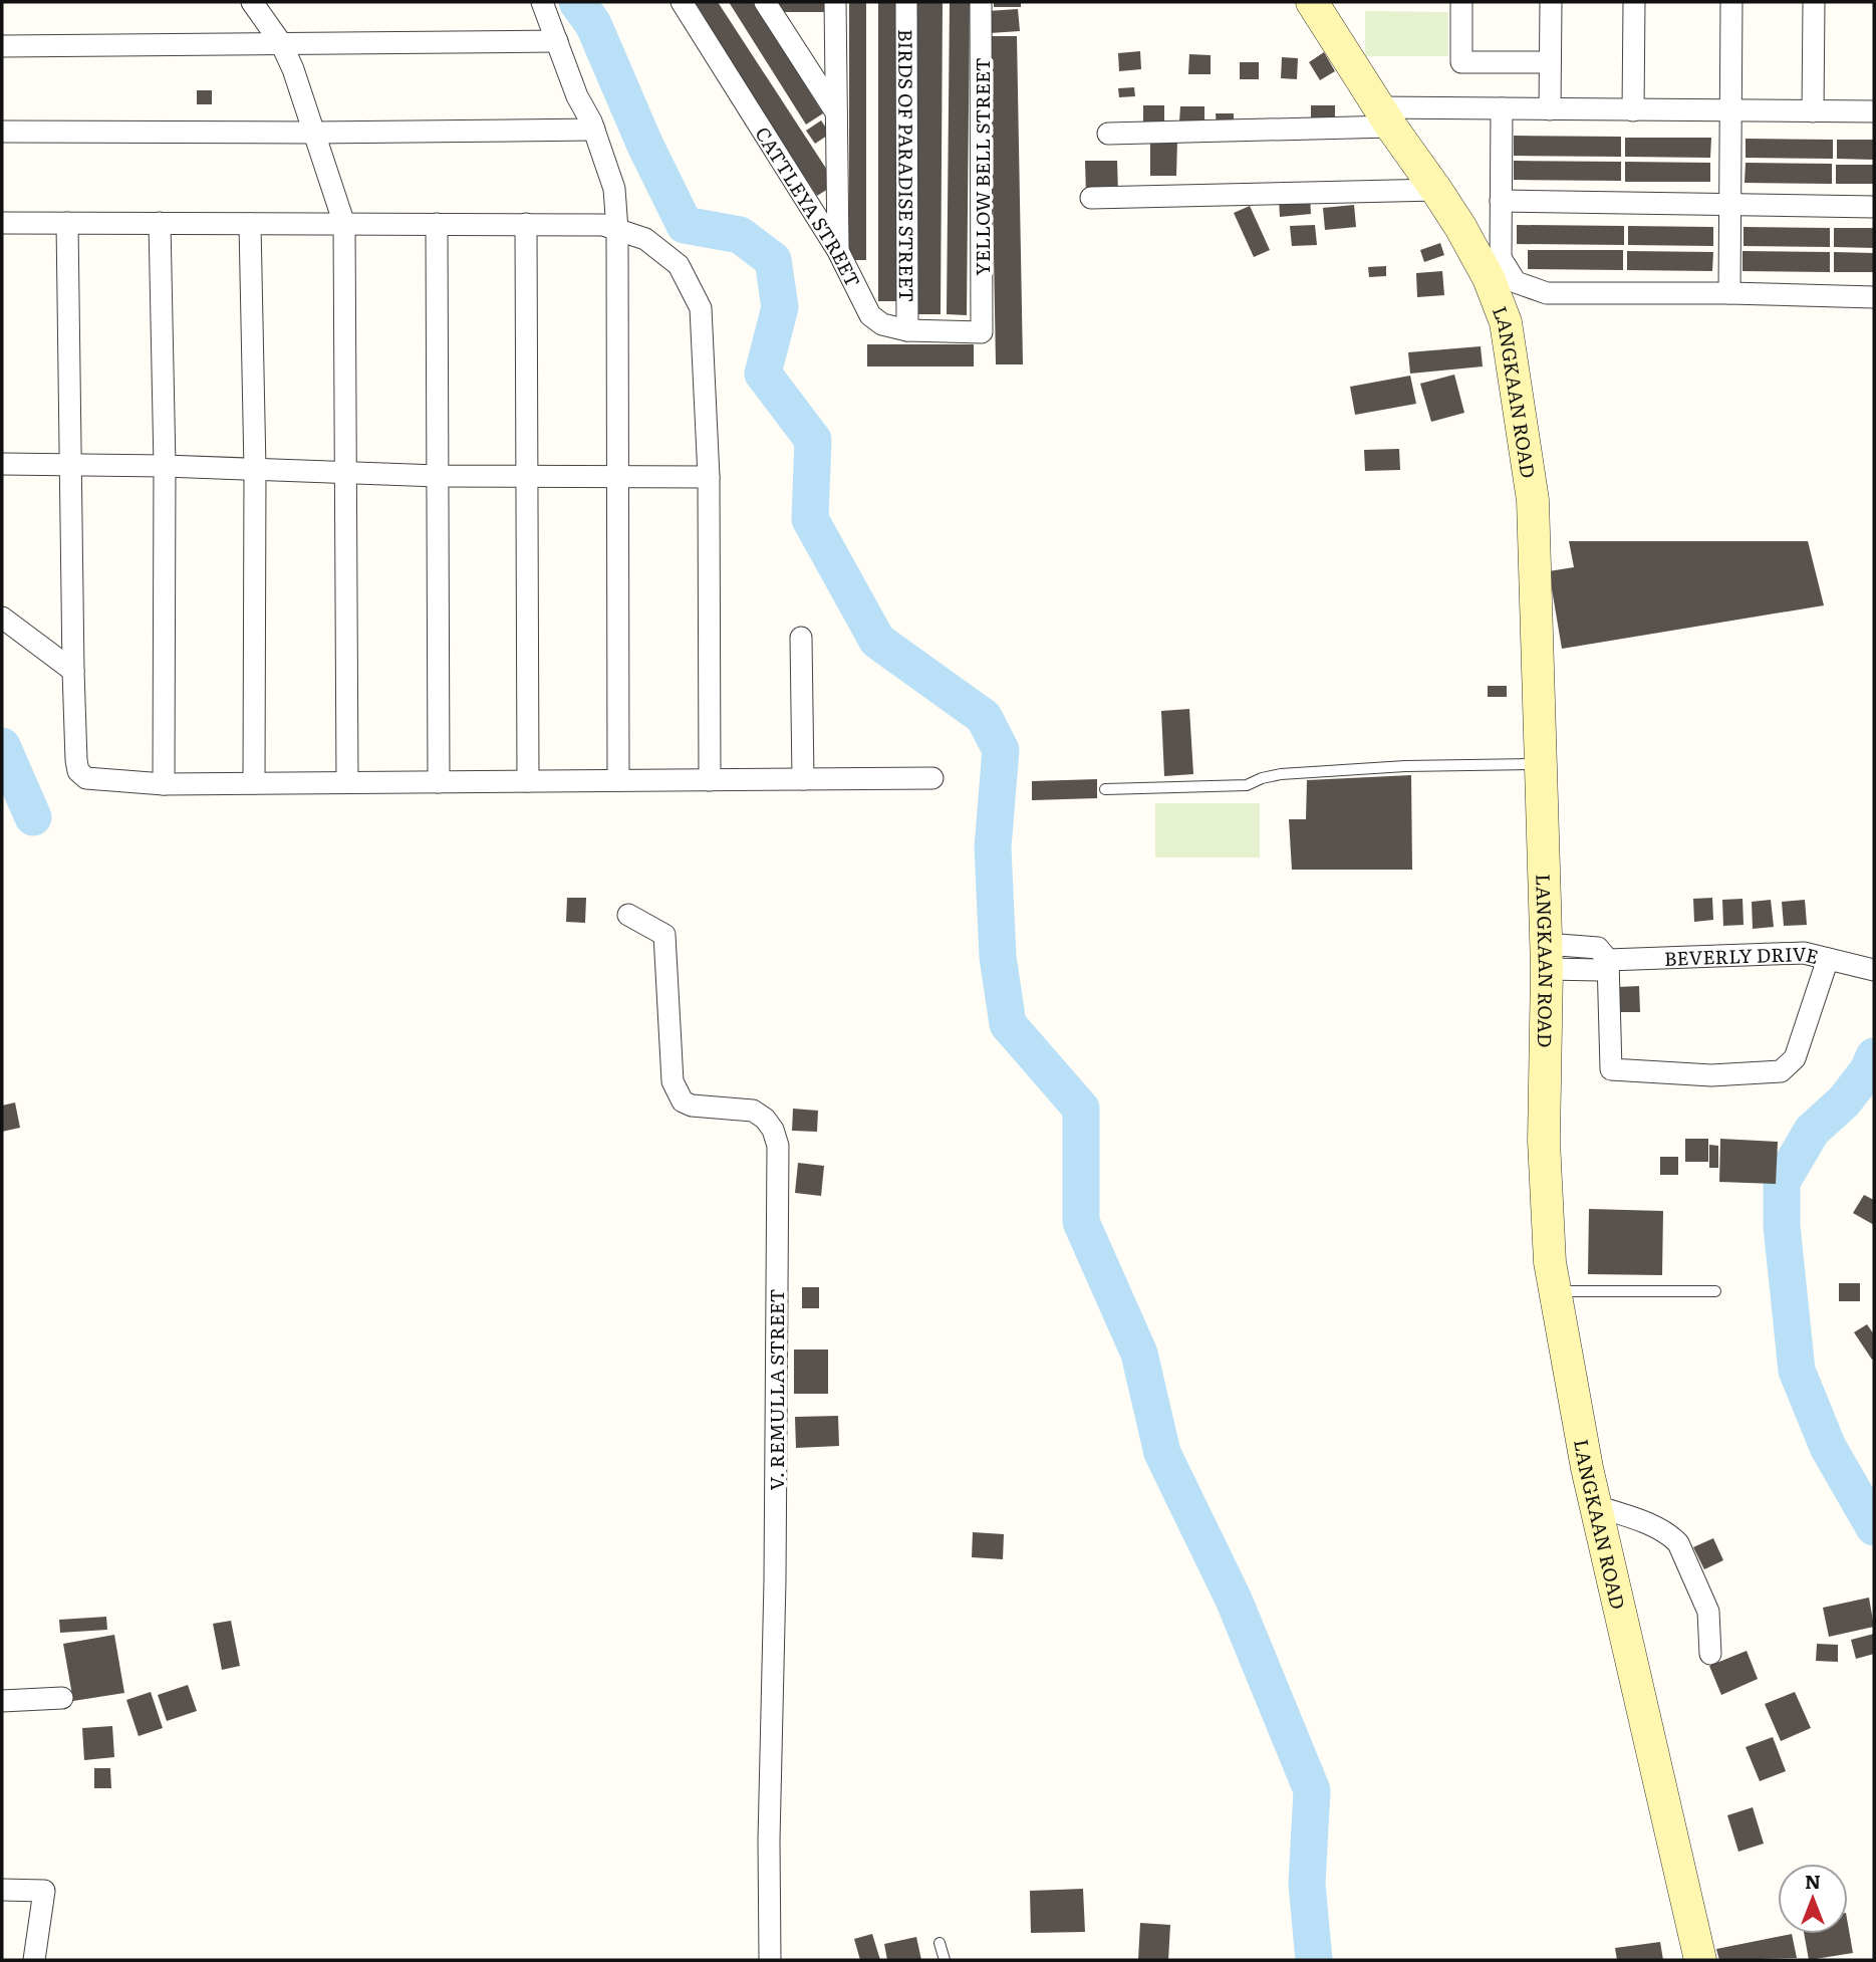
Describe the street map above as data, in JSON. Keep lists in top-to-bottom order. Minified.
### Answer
{"streets":{"street":["BIRDS OF PARADISE STREET","YELLOW BELL STREET","CATTLEYA STREET","LANGKAAN ROAD","BEVERLY DRIVE","V. REMULLA STREET"]},"crossings":[["BIRDS OF PARADISE STREET","CATTLEYA STREET"],["YELLOW BELL STREET","CATTLEYA STREET"],["LANGKAAN ROAD","BEVERLY DRIVE"]],"north":"top"}
